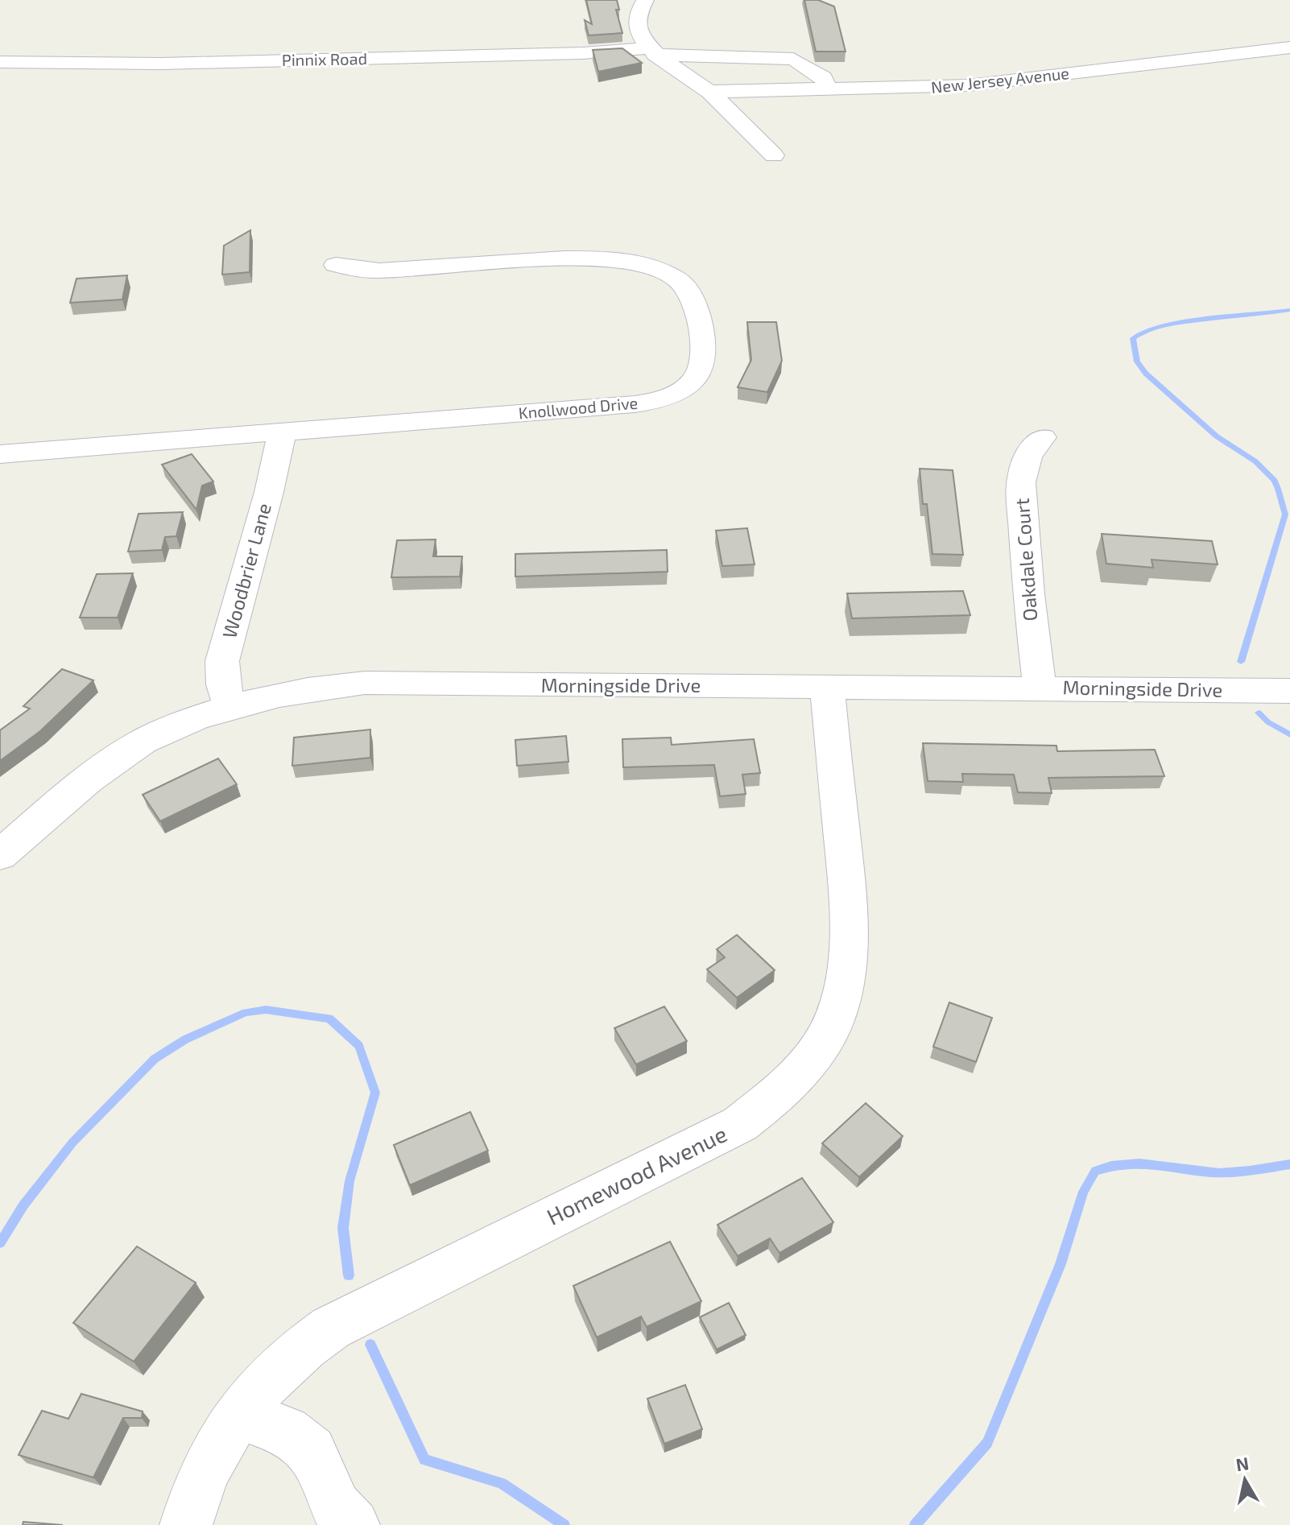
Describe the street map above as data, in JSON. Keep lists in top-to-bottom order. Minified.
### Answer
{"streets":{"street":["Pinnix Road","New Jersey Avenue","Knollwood Drive","Oakdale Court","Woodbrier Lane","Morningside Drive","Homewood Avenue"]},"crossings":[["Pinnix Road","New Jersey Avenue"],["Knollwood Drive","Woodbrier Lane"],["Oakdale Court","Morningside Drive"],["Woodbrier Lane","Morningside Drive"],["Morningside Drive","Homewood Avenue"]],"north":"top"}
